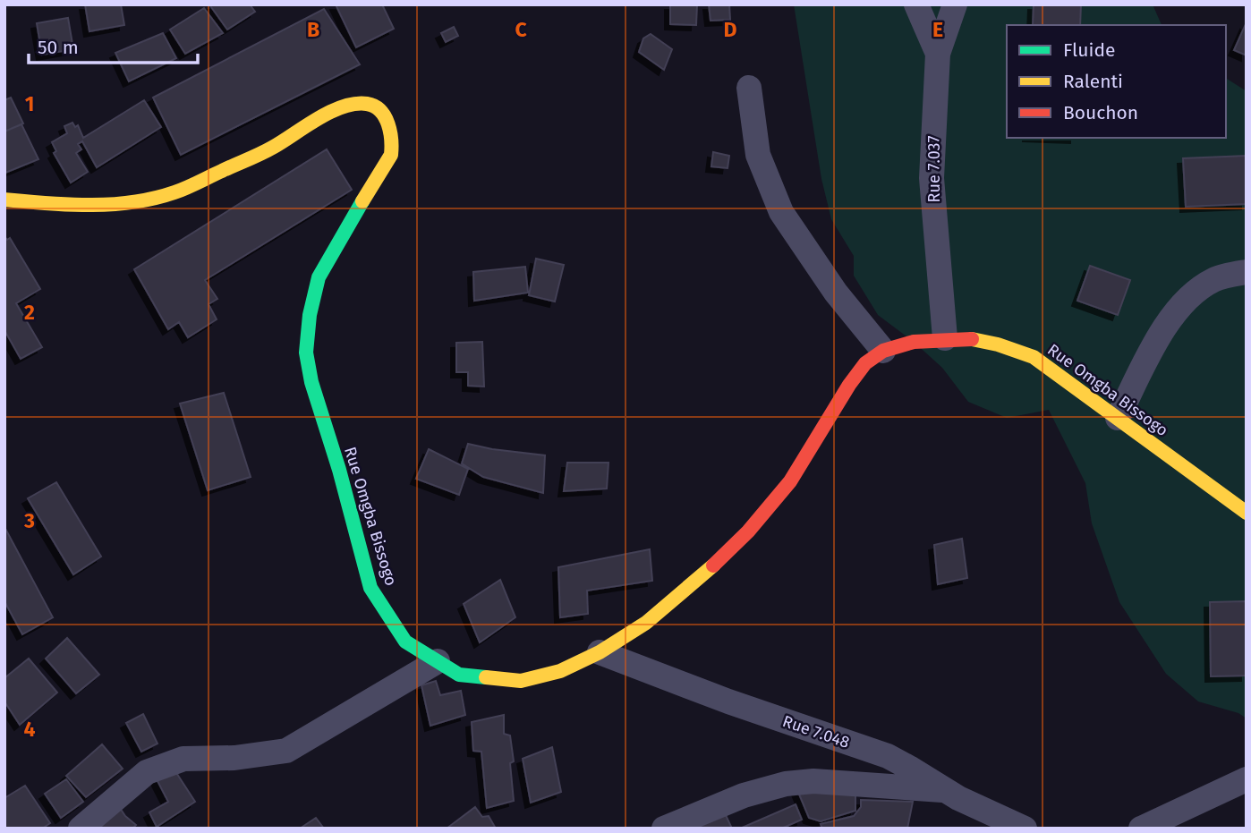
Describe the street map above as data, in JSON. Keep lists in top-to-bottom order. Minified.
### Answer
{"streets":{"street":["Rue 7.037","Rue Omgba Bissogo","Rue 7.048"]},"crossings":[["Rue 7.037","Rue Omgba Bissogo"],["Rue Omgba Bissogo","Rue 7.048"]],"legend":["Fluide","Ralenti","Bouchon"],"scale_bar":"50 m","grid":{"columns":["B","C","D","E"],"rows":["1","2","3","4"]}}
